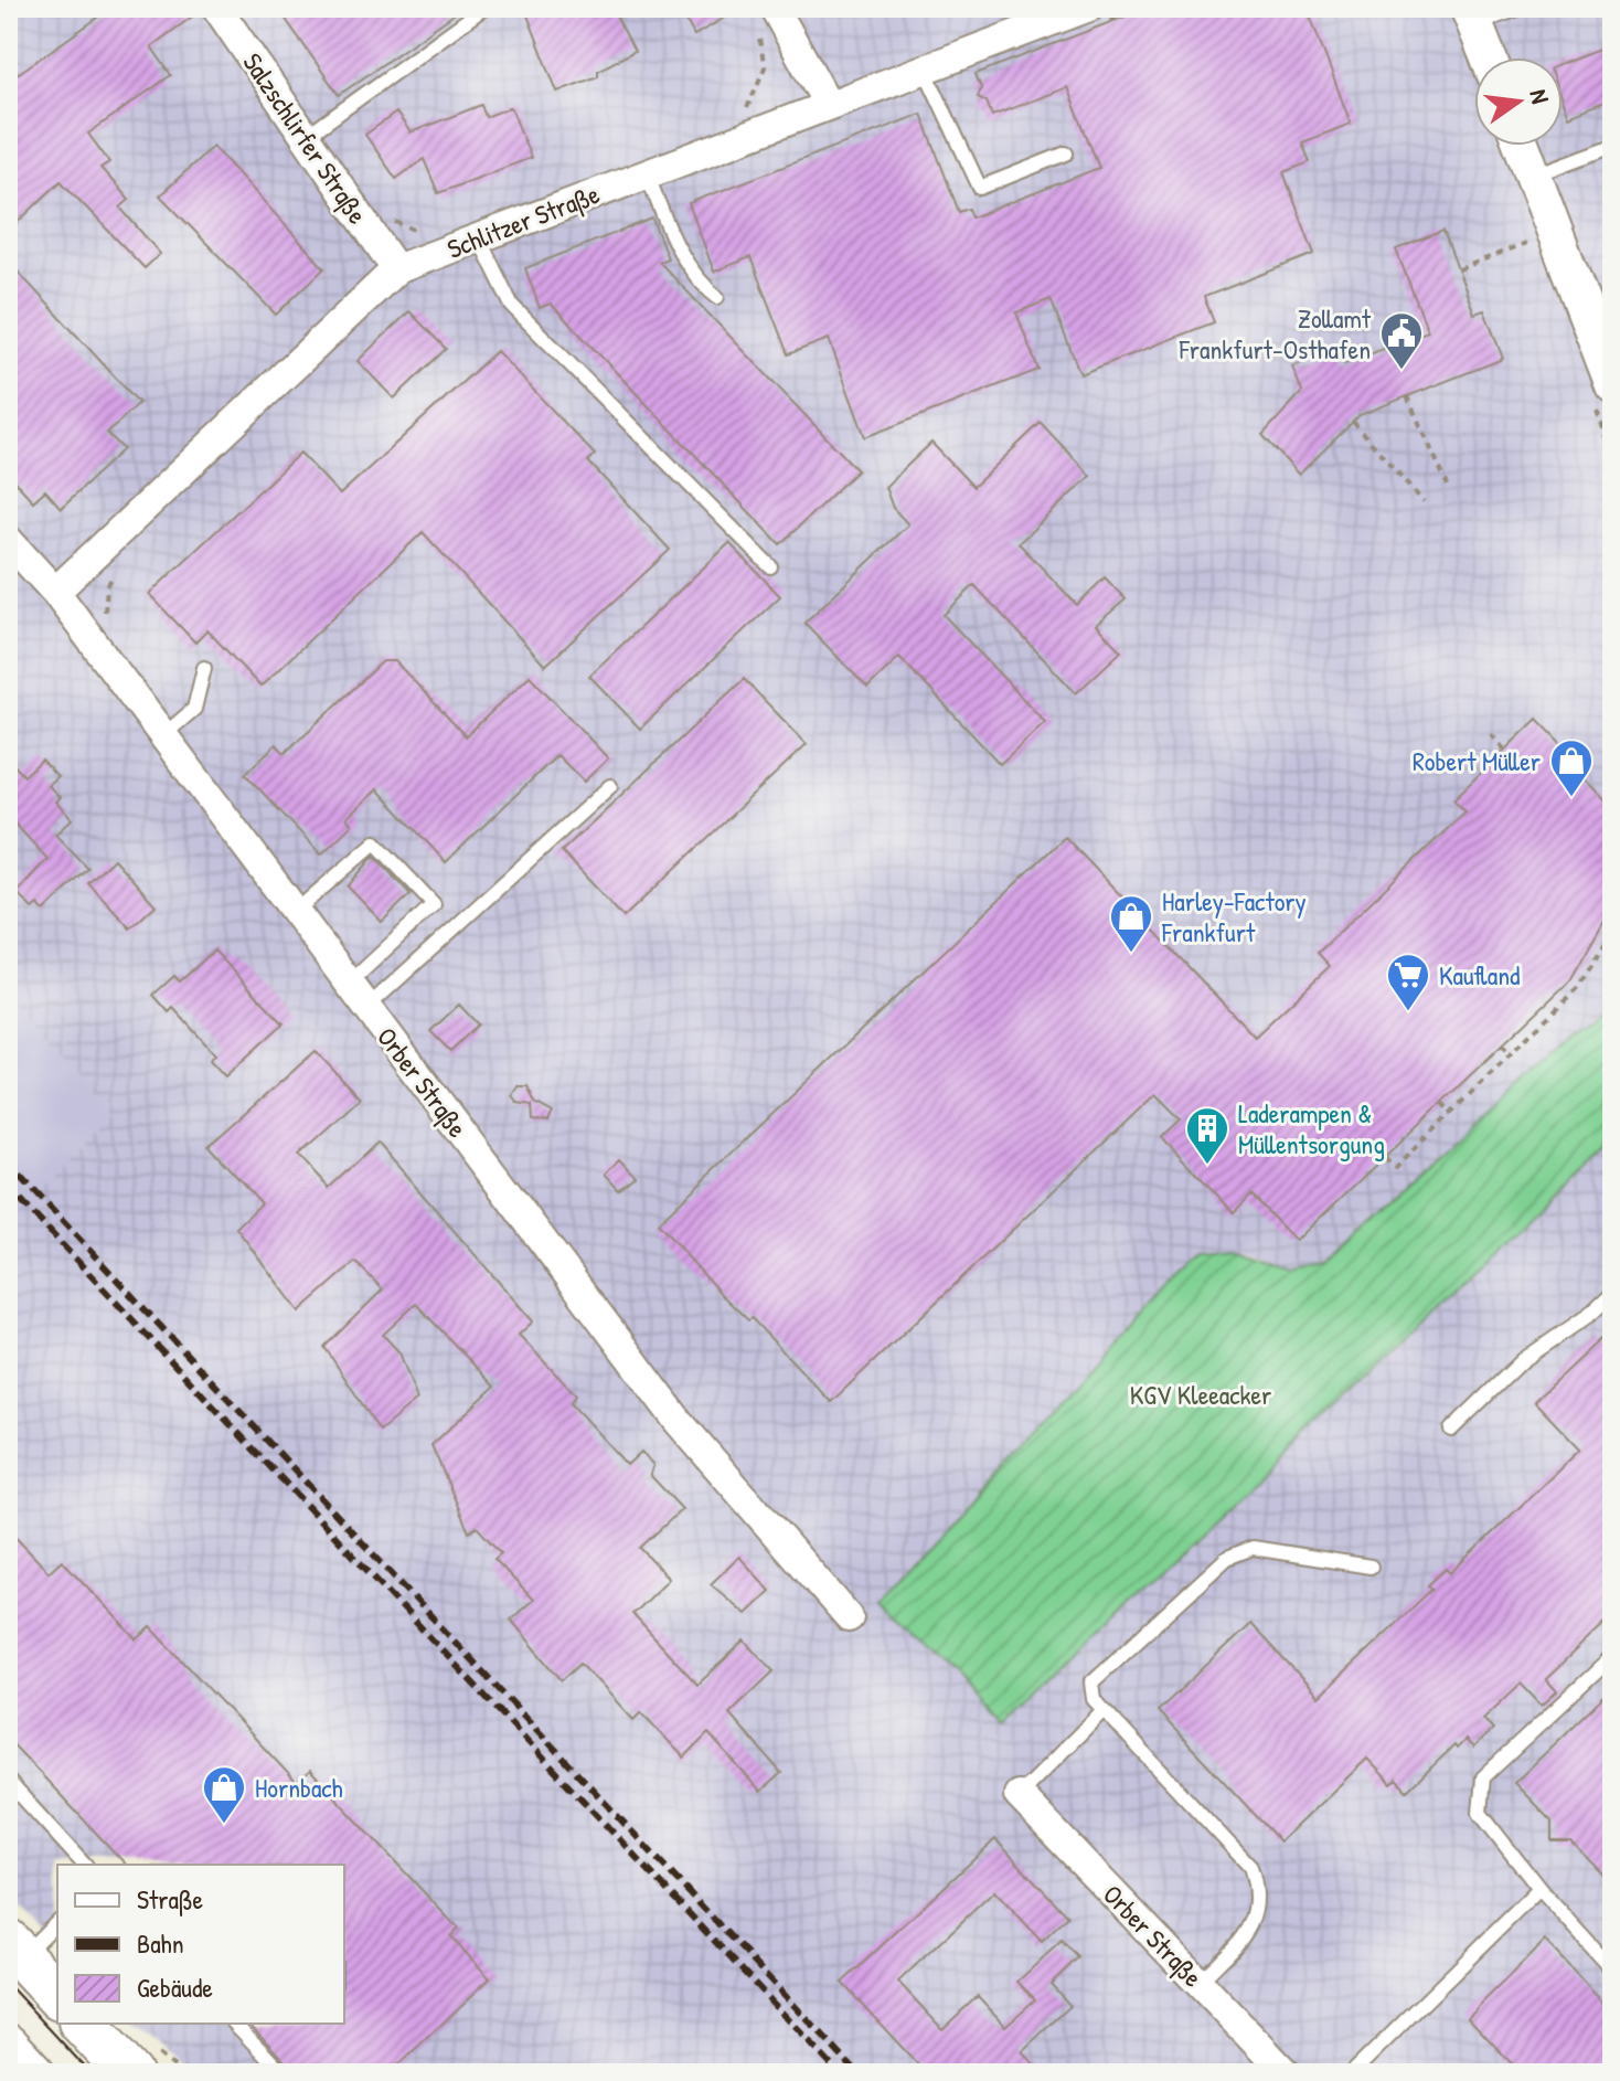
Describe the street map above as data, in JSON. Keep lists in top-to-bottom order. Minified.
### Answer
{"streets":{"street":["Salzschlirfer Straße","Schlitzer Straße","Orber Straße"]},"crossings":[["Salzschlirfer Straße","Schlitzer Straße"],["Schlitzer Straße","Orber Straße"]],"parks":["KGV Kleeacker"],"places":{"public building":["Zollamt Frankfurt-Osthafen"],"shop":["Robert Müller","Harley-Factory Frankfurt","Hornbach"],"supermarket":["Kaufland"],"building":["Laderampen & Müllentsorgung"]},"legend":["Straße","Bahn","Gebäude"],"north":"right"}
